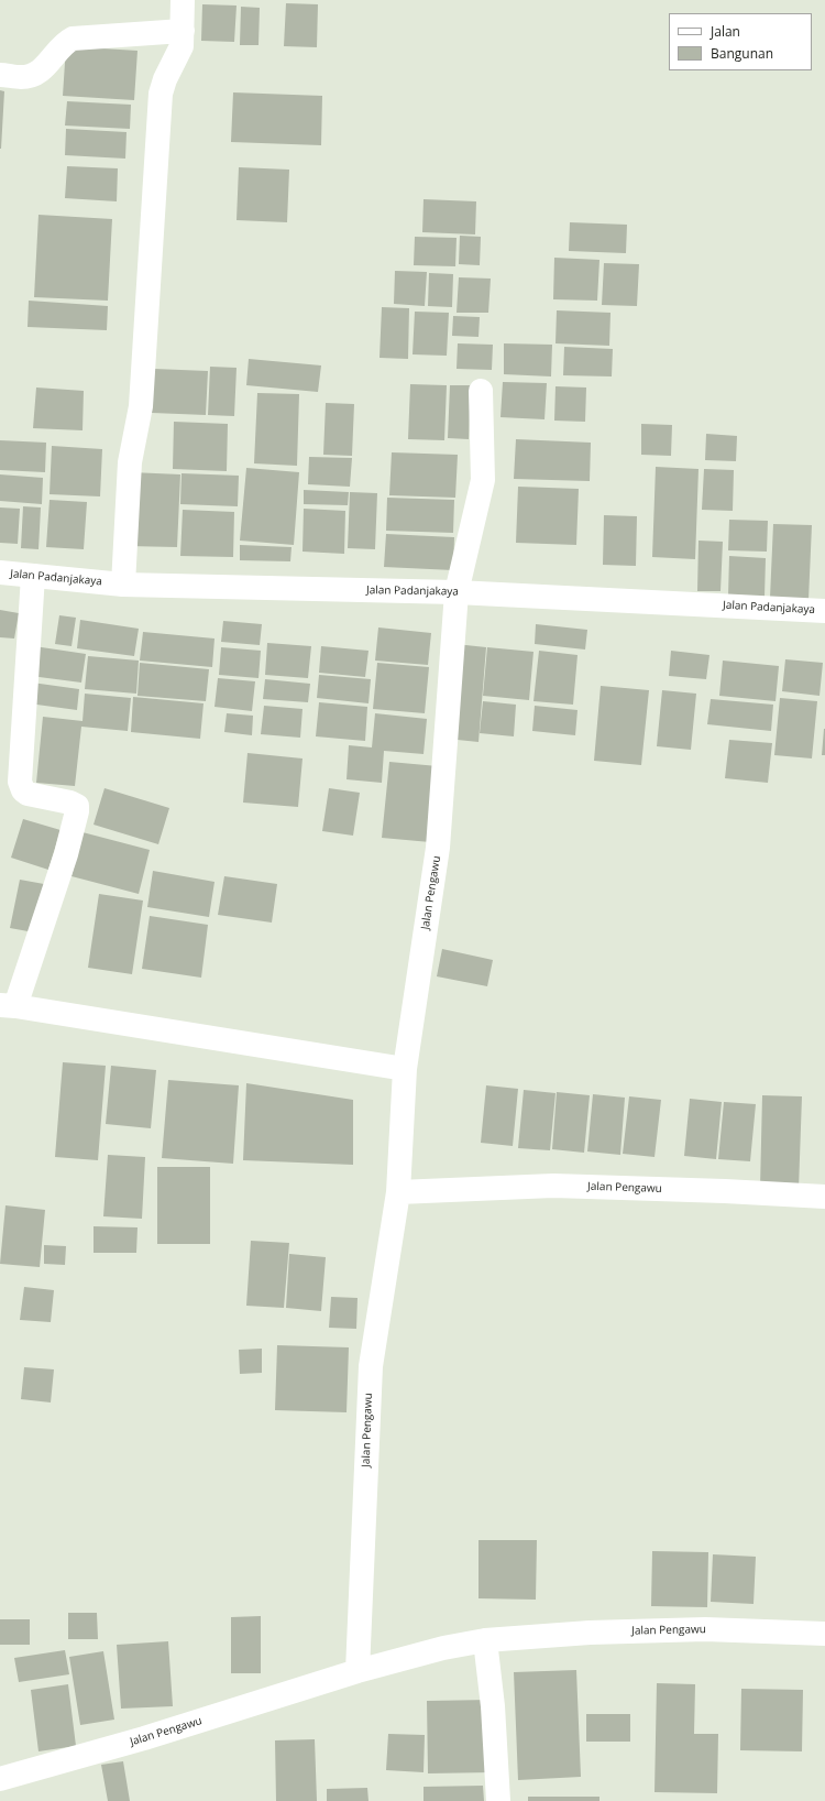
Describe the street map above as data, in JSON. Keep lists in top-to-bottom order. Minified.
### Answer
{"streets":{"street":["Jalan Padanjakaya","Jalan Pengawu"]},"crossings":[["Jalan Padanjakaya","Jalan Pengawu"]],"legend":["Jalan","Bangunan"]}
